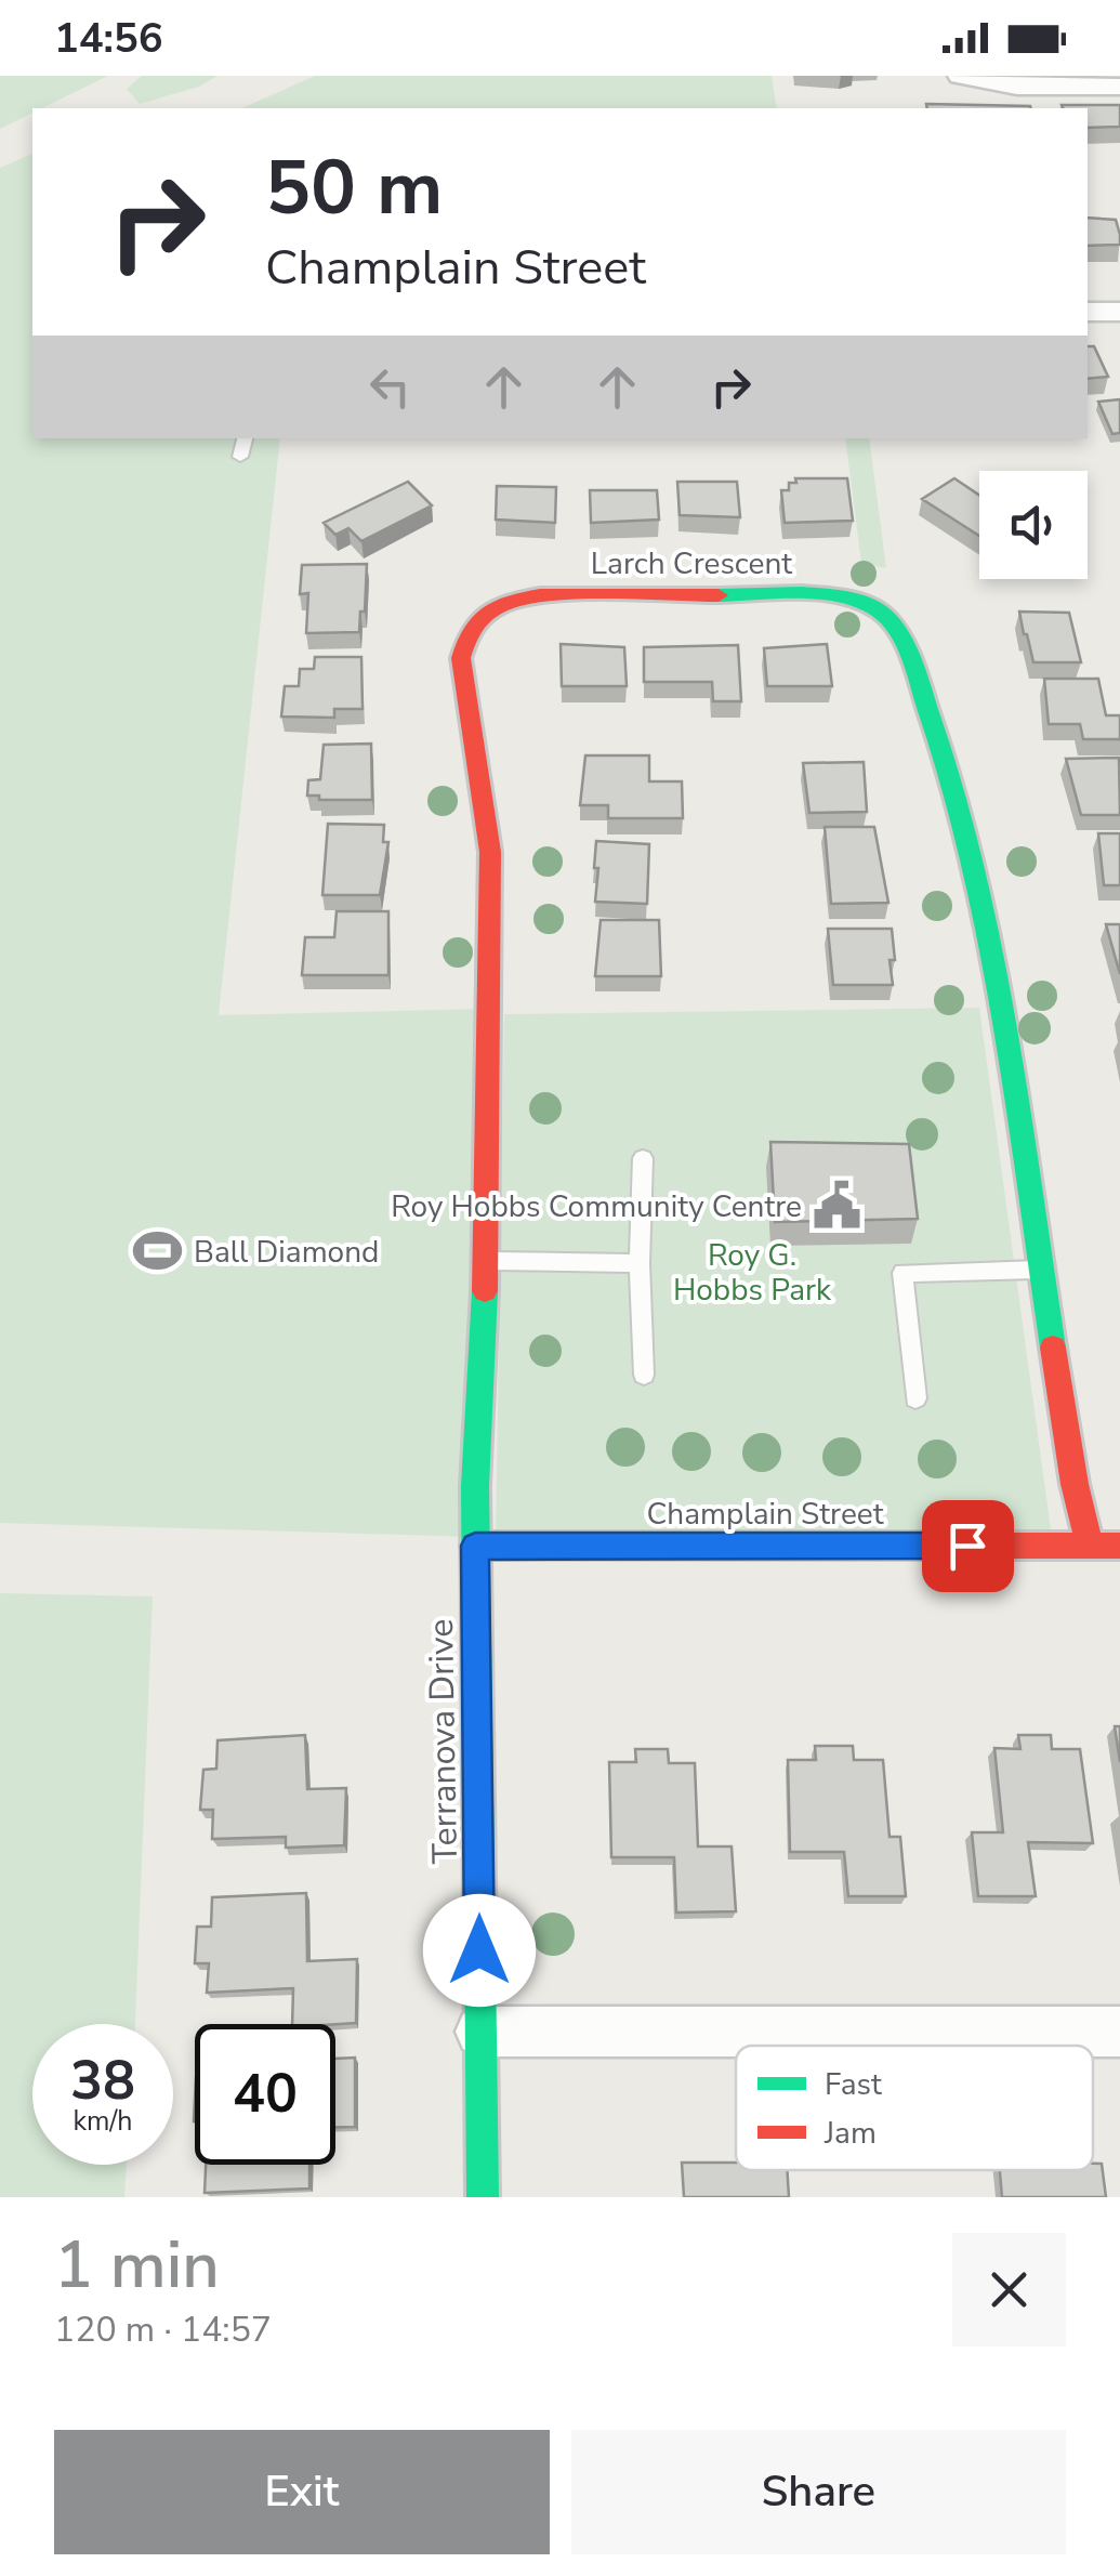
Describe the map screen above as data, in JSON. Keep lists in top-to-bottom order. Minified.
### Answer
{"streets":{"street":["Larch Crescent","Champlain Street","Terranova Drive"]},"crossings":[["Larch Crescent","Champlain Street"],["Larch Crescent","Terranova Drive"],["Champlain Street","Terranova Drive"]],"parks":["Roy G. Hobbs Park"],"places":{"public building":["Roy Hobbs Community Centre"],"sports":["Ball Diamond"]},"legend":["Fast","Jam"],"page":{"status":"14:56","turn":["50 m","Champlain Street"],"speed":"38 km/h","limit":"40","heading":["1 min","120 m · 14:57"],"buttons":["Exit","Share"]}}
